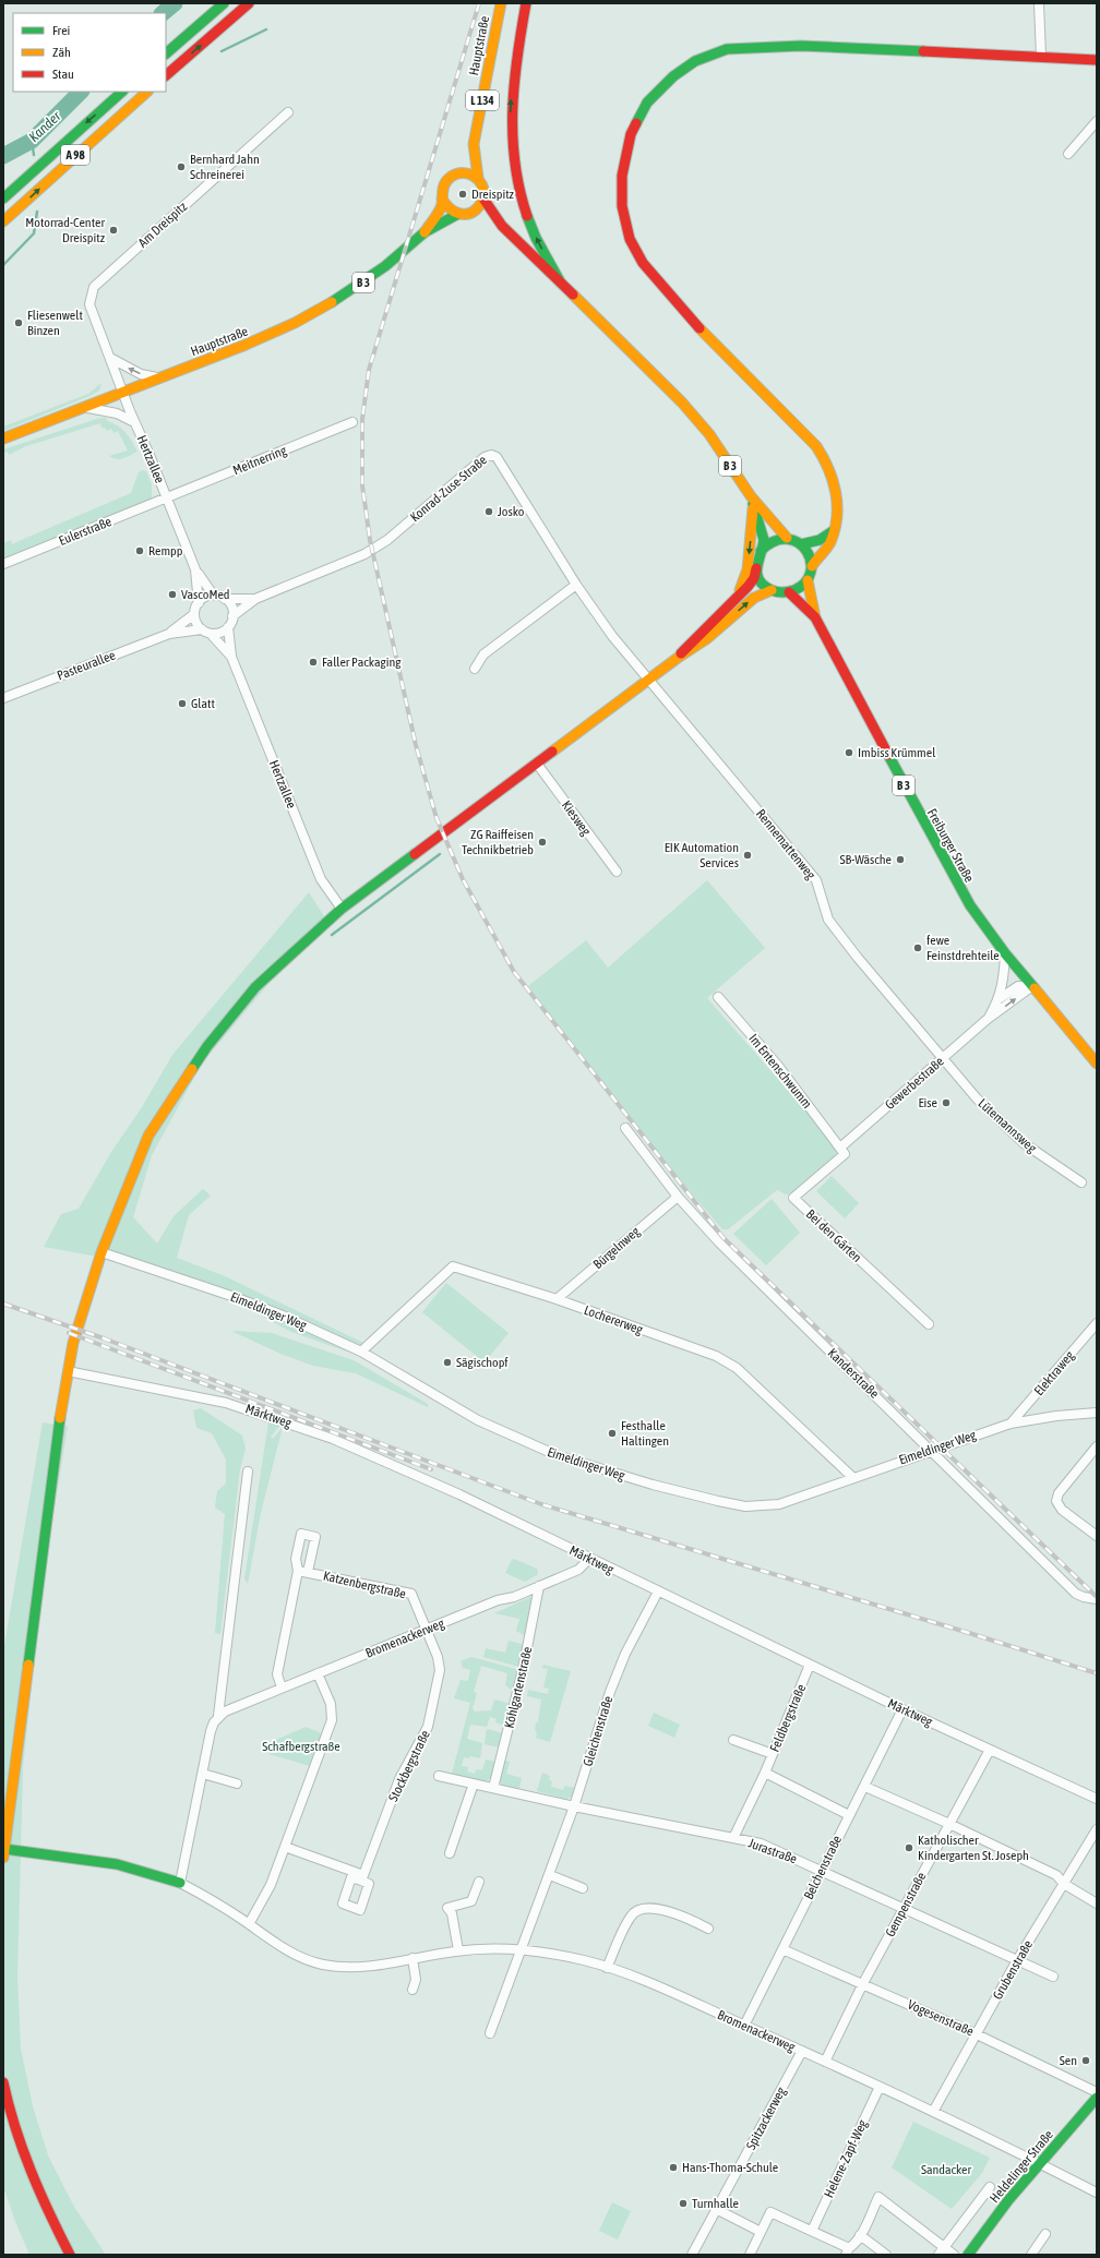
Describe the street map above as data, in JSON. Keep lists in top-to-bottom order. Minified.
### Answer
{"streets":{"main road":["Hauptstraße","L 134","A 98","B 3","Freiburger Straße","Heldelinger Straße"],"street":["Am Dreispitz","Hertzallee","Meitnerring","Konrad-Zuse-Straße","Eulerstraße","Pasteurallee","Kiesweg","Rennemattenweg","Im Entenschwumm","Gewerbestraße","Lütemannsweg","Bei den Gärten","Bürgelnweg","Eimeldinger Weg","Lochererweg","Kanderstraße","Elektraweg","Märktweg","Katzenbergstraße","Bromenackerweg","Köhlgartenstraße","Feldbergstraße","Gleichenstraße","Stockbergstraße","Jurastraße","Belchenstraße","Gempenstraße","Grubenstraße","Vogesenstraße","Spitzackerweg","Helene-Zapf-Weg"]},"crossings":[["Hauptstraße","Am Dreispitz"],["Hauptstraße","B 3"],["Hauptstraße","Hertzallee"],["Am Dreispitz","Hertzallee"],["B 3","Freiburger Straße"],["Hertzallee","Meitnerring"],["Hertzallee","Eulerstraße"],["Hertzallee","Pasteurallee"],["Meitnerring","Eulerstraße"],["Konrad-Zuse-Straße","Rennemattenweg"],["Rennemattenweg","Gewerbestraße"],["Rennemattenweg","Lütemannsweg"],["Freiburger Straße","Gewerbestraße"],["Im Entenschwumm","Gewerbestraße"],["Im Entenschwumm","Bei den Gärten"],["Gewerbestraße","Lütemannsweg"],["Gewerbestraße","Bei den Gärten"],["Bürgelnweg","Lochererweg"],["Bürgelnweg","Kanderstraße"],["Eimeldinger Weg","Lochererweg"],["Eimeldinger Weg","Kanderstraße"],["Eimeldinger Weg","Elektraweg"],["Märktweg","Bromenackerweg"],["Märktweg","Feldbergstraße"],["Märktweg","Gleichenstraße"],["Märktweg","Belchenstraße"],["Märktweg","Gempenstraße"],["Katzenbergstraße","Bromenackerweg"],["Katzenbergstraße","Stockbergstraße"],["Bromenackerweg","Köhlgartenstraße"],["Bromenackerweg","Gleichenstraße"],["Bromenackerweg","Stockbergstraße"],["Bromenackerweg","Belchenstraße"],["Bromenackerweg","Gempenstraße"],["Bromenackerweg","Grubenstraße"],["Bromenackerweg","Spitzackerweg"],["Bromenackerweg","Helene-Zapf-Weg"],["Bromenackerweg","Heldelinger Straße"],["Köhlgartenstraße","Jurastraße"],["Feldbergstraße","Jurastraße"],["Gleichenstraße","Jurastraße"],["Jurastraße","Belchenstraße"],["Jurastraße","Gempenstraße"],["Jurastraße","Grubenstraße"],["Belchenstraße","Vogesenstraße"],["Gempenstraße","Vogesenstraße"],["Grubenstraße","Vogesenstraße"]],"water":["Kander"],"parks":["Schafbergstraße","Sandacker"],"places":["Bernhard Jahn Schreinerei","Dreispitz","Motorrad-Center Dreispitz","Fliesenwelt Binzen","Josko","Rempp","VascoMed","Faller Packaging","Glatt","Imbiss Krümmel","ZG Raiffeisen Technikbetrieb","EIK Automation Services","SB-Wäsche","fewe Feinstdrehteile","Eise","Sägischopf","Festhalle Haltingen","Katholischer Kindergarten St. Joseph","Sen","Hans-Thoma-Schule","Turnhalle"],"legend":["Frei","Zäh","Stau"]}
